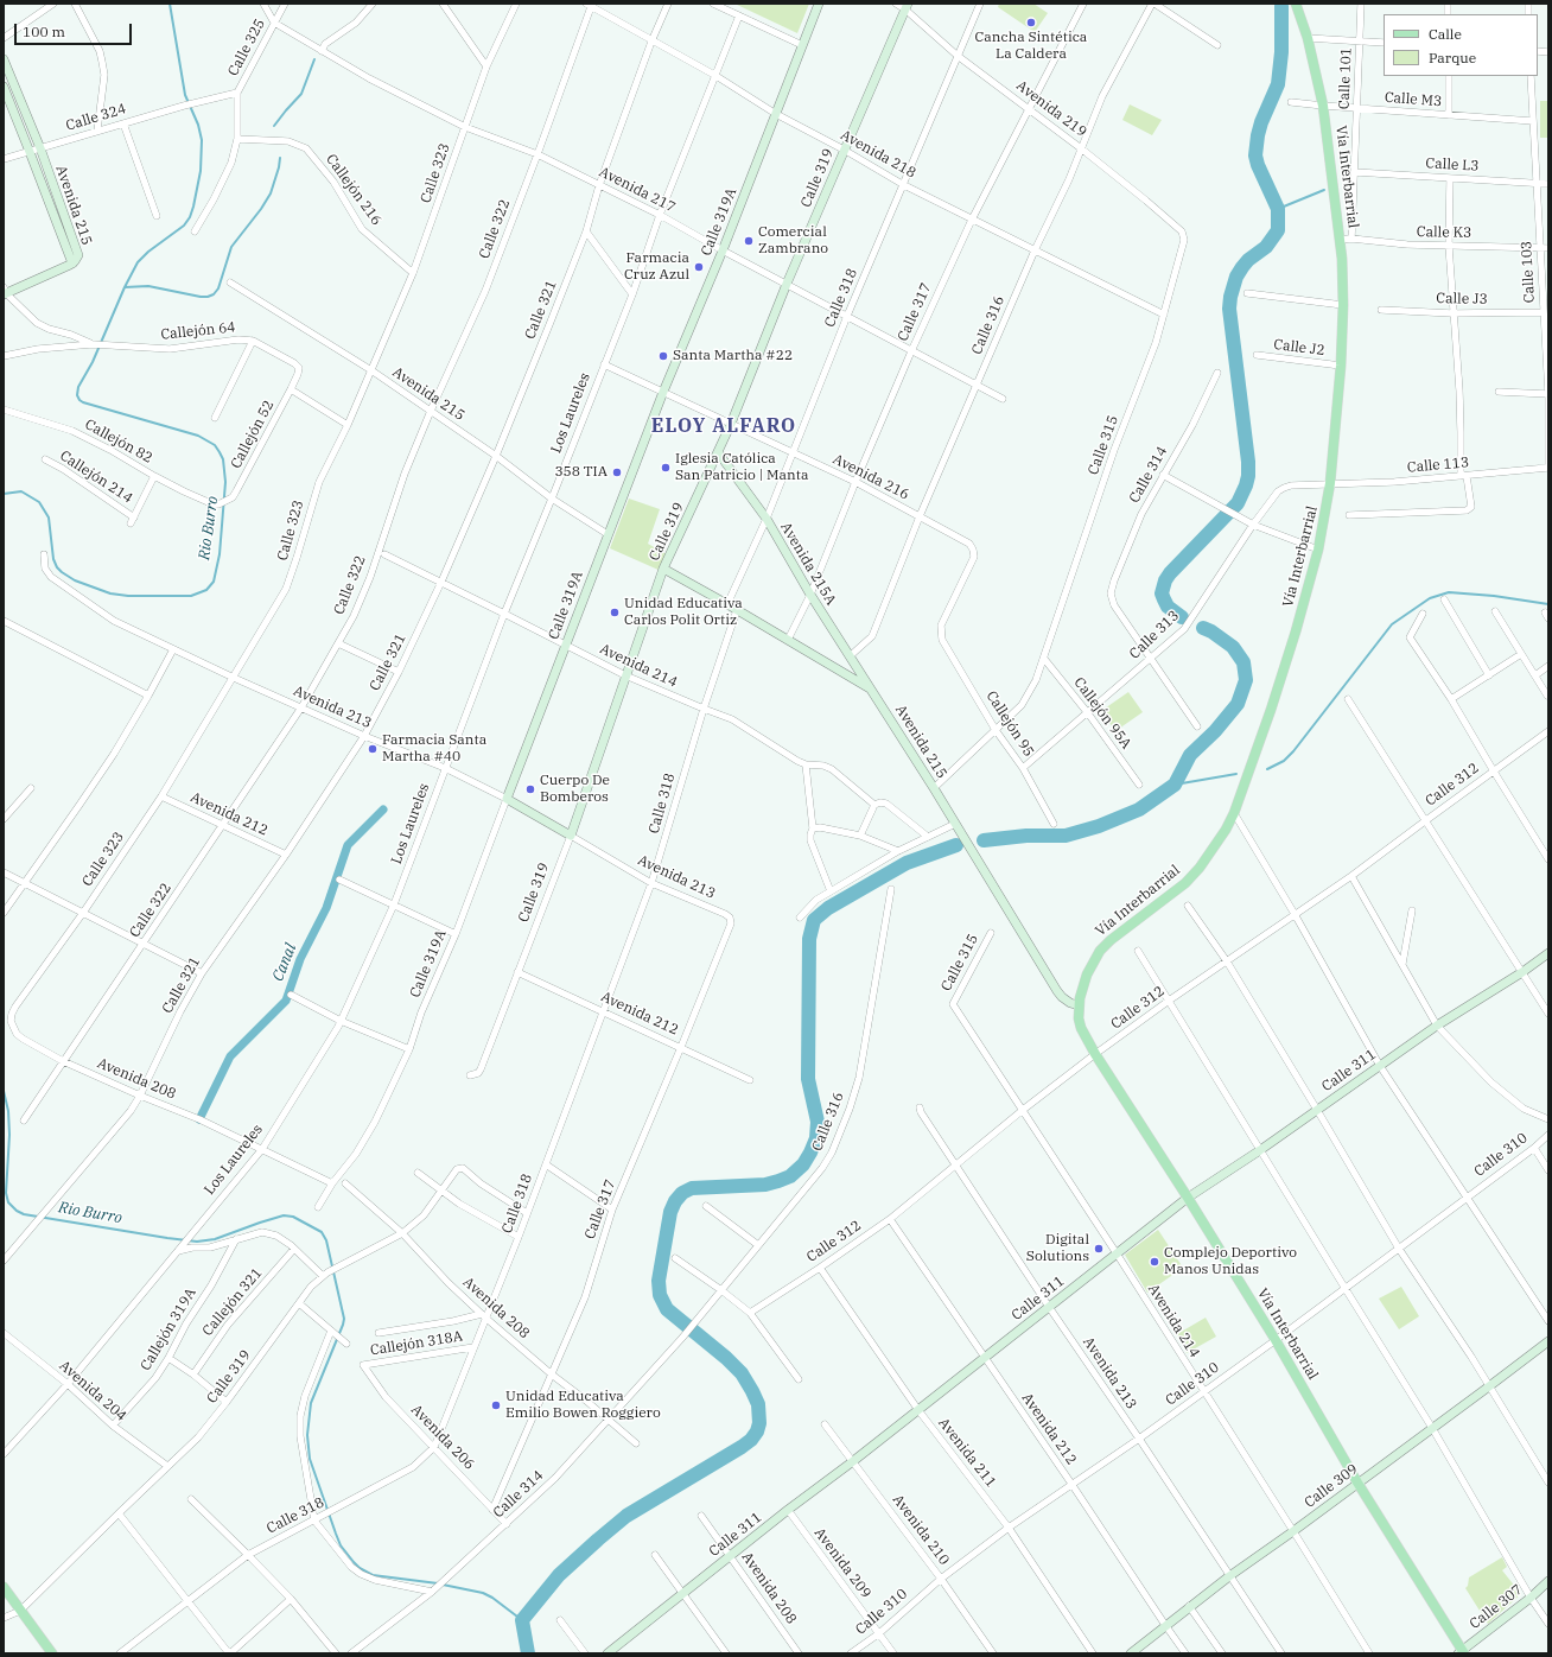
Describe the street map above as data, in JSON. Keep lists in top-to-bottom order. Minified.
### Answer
{"streets":{"main road":["Vía Interbarrial"],"street":["Calle 325","Calle 101","Calle M3","Avenida 219","Calle 324","Avenida 218","Calle L3","Calle 323","Calle 319","Callejón 216","Avenida 217","Avenida 215","Calle 319A","Calle 322","Calle K3","Calle 103","Calle 318","Calle J3","Calle 321","Calle 317","Calle 316","Callejón 64","Calle J2","Los Laureles","Callejón 52","Callejón 82","Calle 315","Calle 113","Calle 314","Callejón 214","Avenida 216","Avenida 215A","Calle 313","Avenida 214","Avenida 213","Callejón 95A","Callejón 95","Calle 312","Avenida 212","Calle 311","Avenida 208","Calle 310","Callejón 321","Callejón 319A","Callejón 318A","Avenida 204","Avenida 206","Avenida 211","Calle 309","Avenida 210","Avenida 209","Calle 307"]},"crossings":[["Calle 325","Calle 324"],["Calle 325","Avenida 217"],["Calle 101","Calle M3"],["Calle 101","Calle L3"],["Calle 101","Calle K3"],["Calle M3","Vía Interbarrial"],["Calle M3","Calle 103"],["Avenida 219","Calle 319"],["Avenida 219","Calle 318"],["Avenida 219","Calle 317"],["Avenida 219","Calle 316"],["Avenida 219","Calle 315"],["Calle 324","Avenida 215"],["Avenida 218","Calle 319"],["Avenida 218","Calle 319A"],["Avenida 218","Calle 322"],["Avenida 218","Calle 318"],["Avenida 218","Calle 321"],["Avenida 218","Calle 317"],["Avenida 218","Calle 316"],["Avenida 218","Los Laureles"],["Avenida 218","Calle 315"],["Calle L3","Calle 103"],["Calle 323","Callejón 216"],["Calle 323","Avenida 217"],["Calle 323","Avenida 215"],["Calle 323","Avenida 213"],["Calle 323","Avenida 212"],["Calle 323","Avenida 208"],["Vía Interbarrial","Avenida 215"],["Vía Interbarrial","Calle K3"],["Vía Interbarrial","Calle J2"],["Vía Interbarrial","Calle 113"],["Vía Interbarrial","Calle 313"],["Vía Interbarrial","Calle 312"],["Vía Interbarrial","Calle 311"],["Vía Interbarrial","Calle 310"],["Vía Interbarrial","Calle 309"],["Vía Interbarrial","Calle 307"],["Calle 319","Avenida 217"],["Calle 319","Avenida 215"],["Calle 319","Calle 318"],["Calle 319","Avenida 216"],["Calle 319","Avenida 215A"],["Calle 319","Avenida 214"],["Calle 319","Avenida 213"],["Calle 319","Avenida 212"],["Calle 319","Avenida 208"],["Calle 319","Avenida 204"],["Avenida 217","Calle 319A"],["Avenida 217","Calle 322"],["Avenida 217","Calle 318"],["Avenida 217","Calle 321"],["Avenida 217","Calle 317"],["Avenida 217","Calle 316"],["Avenida 217","Los Laureles"],["Avenida 215","Calle 319A"],["Avenida 215","Calle 322"],["Avenida 215","Calle 318"],["Avenida 215","Calle 321"],["Avenida 215","Calle 317"],["Avenida 215","Los Laureles"],["Avenida 215","Calle 315"],["Avenida 215","Avenida 215A"],["Calle 319A","Avenida 216"],["Calle 319A","Avenida 214"],["Calle 319A","Avenida 213"],["Calle 319A","Avenida 208"],["Calle 322","Avenida 213"],["Calle 322","Avenida 212"],["Calle 322","Avenida 208"],["Calle K3","Calle 103"],["Calle 103","Calle J3"],["Calle 103","Calle 113"],["Calle 318","Avenida 216"],["Calle 318","Avenida 215A"],["Calle 318","Avenida 214"],["Calle 318","Avenida 213"],["Calle 318","Avenida 212"],["Calle 318","Avenida 208"],["Calle 318","Callejón 318A"],["Calle 318","Avenida 206"],["Calle 321","Avenida 214"],["Calle 321","Avenida 213"],["Calle 321","Avenida 212"],["Calle 321","Avenida 208"],["Calle 317","Avenida 216"],["Calle 317","Avenida 215A"],["Calle 317","Avenida 213"],["Calle 317","Avenida 212"],["Calle 317","Avenida 208"],["Calle 317","Avenida 206"],["Calle 316","Calle 314"],["Calle 316","Avenida 216"],["Calle 316","Avenida 215A"],["Callejón 64","Callejón 52"],["Los Laureles","Avenida 216"],["Los Laureles","Avenida 214"],["Los Laureles","Avenida 213"],["Los Laureles","Avenida 208"],["Los Laureles","Avenida 204"],["Callejón 52","Callejón 82"],["Callejón 82","Callejón 214"],["Calle 315","Avenida 214"],["Calle 315","Callejón 95A"],["Calle 315","Callejón 95"],["Calle 113","Calle 313"],["Calle 314","Calle 313"],["Calle 314","Avenida 208"],["Calle 314","Avenida 206"],["Avenida 216","Callejón 95"],["Calle 313","Callejón 95A"],["Calle 313","Callejón 95"],["Avenida 214","Calle 312"],["Avenida 214","Calle 311"],["Avenida 214","Calle 310"],["Avenida 214","Calle 309"],["Avenida 213","Calle 312"],["Avenida 213","Calle 311"],["Avenida 213","Calle 310"],["Avenida 213","Calle 309"],["Calle 312","Avenida 212"],["Calle 312","Avenida 211"],["Avenida 212","Calle 311"],["Avenida 212","Calle 310"],["Avenida 212","Calle 309"],["Calle 311","Avenida 208"],["Calle 311","Avenida 211"],["Calle 311","Avenida 210"],["Calle 311","Avenida 209"],["Calle 310","Avenida 211"],["Calle 310","Avenida 210"],["Calle 310","Avenida 209"],["Callejón 319A","Avenida 204"],["Callejón 318A","Avenida 206"]],"districts":["ELOY ALFARO"],"water":["Rio Burro","Canal"],"places":["Cancha Sintética La Caldera","Comercial Zambrano","Farmacia Cruz Azul","Santa Martha #22","Iglesia Católica San Patricio | Manta","358 TIA","Unidad Educativa Carlos Polit Ortiz","Farmacia Santa Martha #40","Cuerpo De Bomberos","Digital Solutions","Complejo Deportivo Manos Unidas","Unidad Educativa Emilio Bowen Roggiero"],"legend":["Calle","Parque"],"scale_bar":"100 m"}
